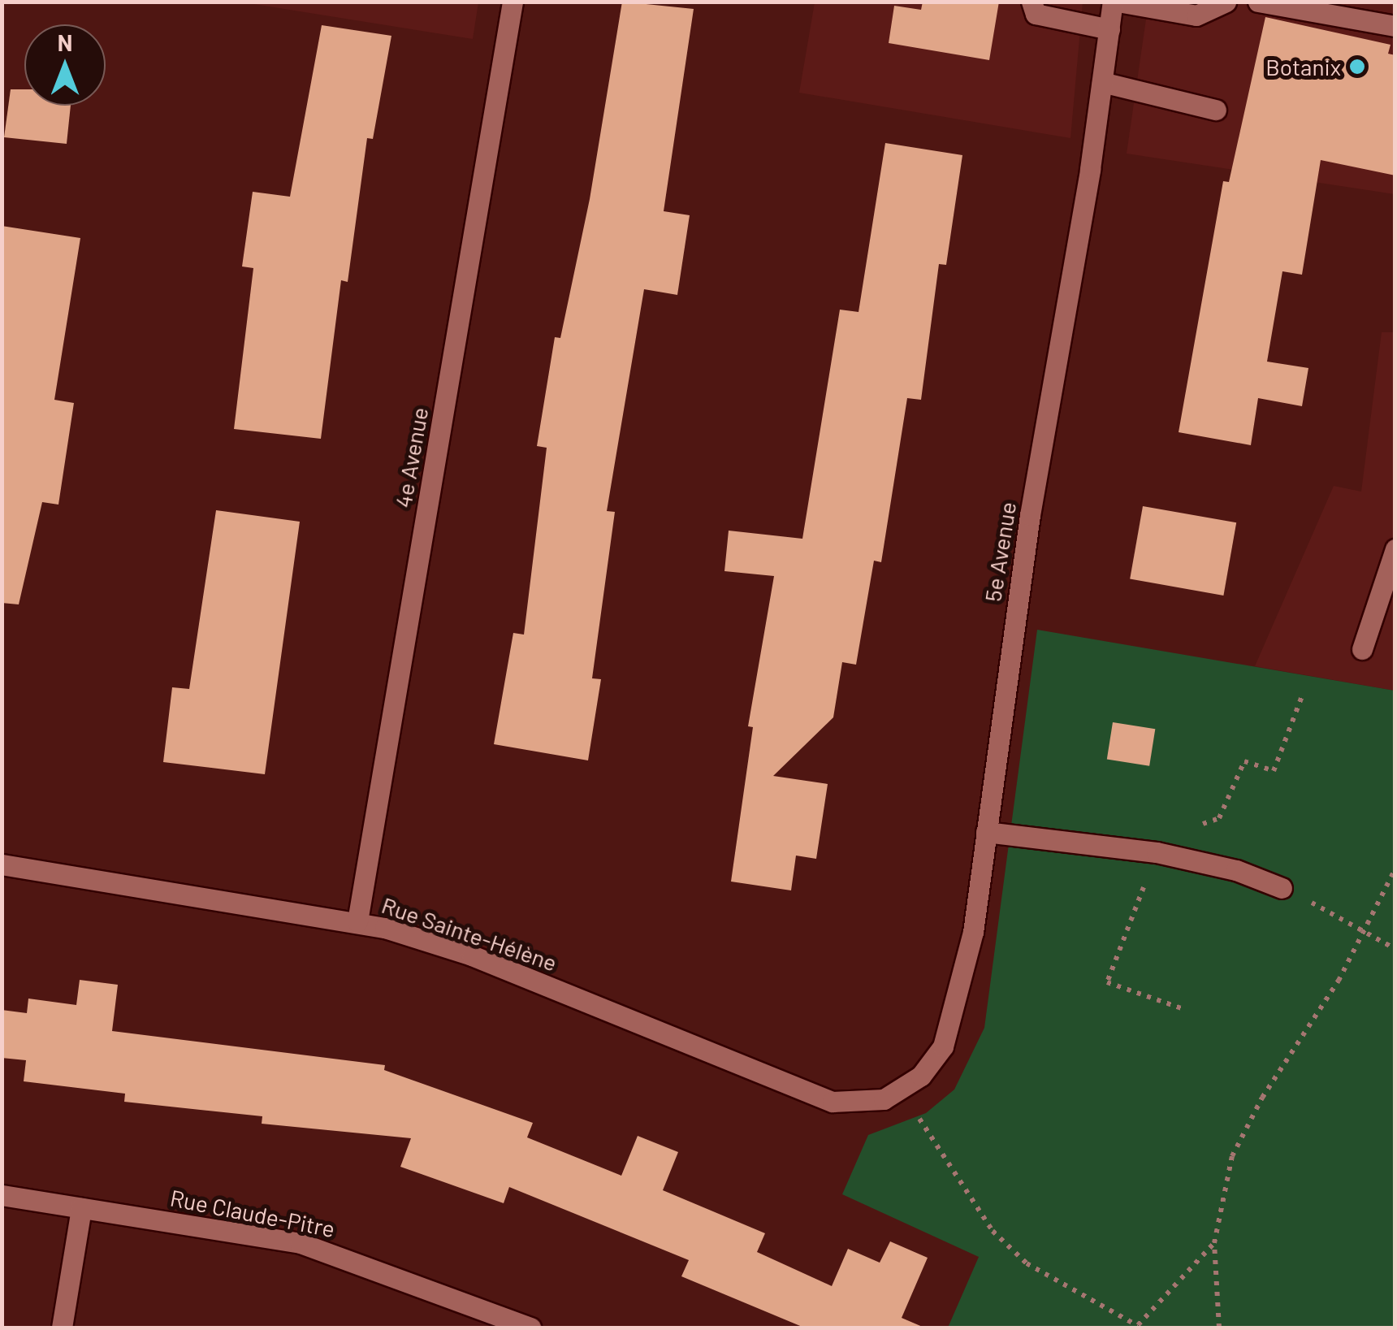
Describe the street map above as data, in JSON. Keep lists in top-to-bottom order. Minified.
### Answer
{"streets":{"street":["4e Avenue","5e Avenue","Rue Sainte-Hélène","Rue Claude-Pitre"]},"crossings":[["4e Avenue","Rue Sainte-Hélène"],["5e Avenue","Rue Sainte-Hélène"]],"places":["Botanix"],"north":"top"}
